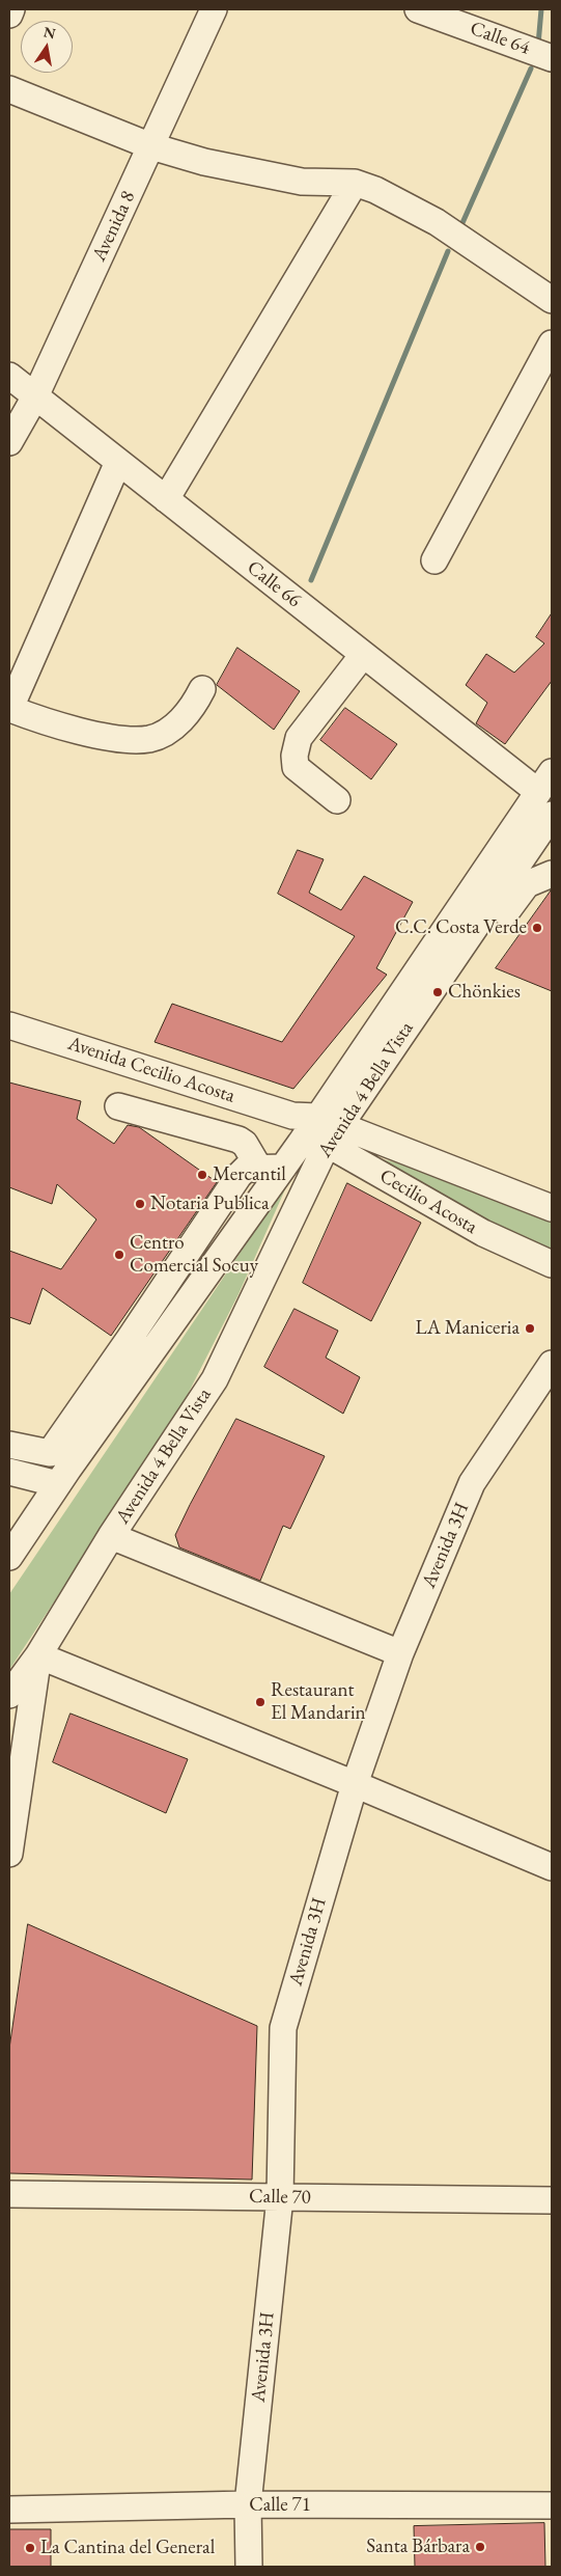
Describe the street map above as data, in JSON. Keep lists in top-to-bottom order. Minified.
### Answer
{"streets":{"street":["Calle 64","Avenida 8","Calle 66","Avenida Cecilio Acosta","Avenida 4 Bella Vista","Cecilio Acosta","Avenida 3H","Calle 70","Calle 71"]},"crossings":[["Avenida 8","Calle 66"],["Calle 66","Avenida 4 Bella Vista"],["Avenida Cecilio Acosta","Avenida 4 Bella Vista"],["Avenida Cecilio Acosta","Cecilio Acosta"],["Avenida 4 Bella Vista","Cecilio Acosta"],["Avenida 3H","Calle 70"],["Avenida 3H","Calle 71"]],"places":["C.C. Costa Verde","Chönkies","Mercantil","Notaria Publica","Centro Comercial Socuy","LA Maniceria","Restaurant El Mandarin","Santa Bárbara","La Cantina del General"],"north":"top"}
